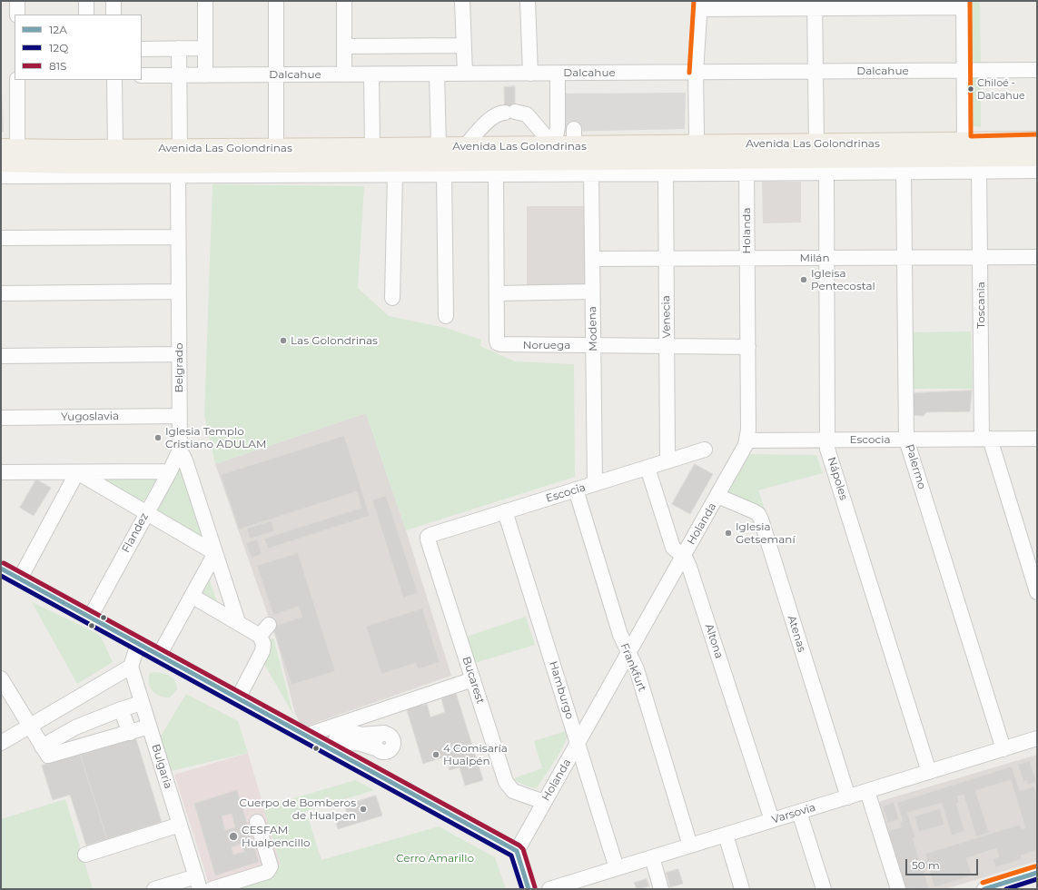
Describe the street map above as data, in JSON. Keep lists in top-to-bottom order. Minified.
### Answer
{"streets":{"main road":["Avenida Las Golondrinas"],"street":["Dalcahue","Holanda","Milán","Toscania","Venecia","Modena","Noruega","Belgrado","Yugoslavia","Escocia","Palermo","Nápoles","Flandez","Atenas","Altona","Frankfurt","Bucarest","Hamburgo","Bulgaria","Varsovia"]},"crossings":[["Avenida Las Golondrinas","Holanda"],["Avenida Las Golondrinas","Toscania"],["Avenida Las Golondrinas","Venecia"],["Avenida Las Golondrinas","Modena"],["Avenida Las Golondrinas","Belgrado"],["Avenida Las Golondrinas","Palermo"],["Avenida Las Golondrinas","Nápoles"],["Holanda","Milán"],["Holanda","Noruega"],["Holanda","Escocia"],["Holanda","Atenas"],["Holanda","Altona"],["Holanda","Frankfurt"],["Holanda","Bucarest"],["Holanda","Hamburgo"],["Milán","Toscania"],["Milán","Venecia"],["Milán","Modena"],["Milán","Palermo"],["Milán","Nápoles"],["Toscania","Escocia"],["Venecia","Noruega"],["Venecia","Escocia"],["Modena","Noruega"],["Modena","Escocia"],["Belgrado","Yugoslavia"],["Belgrado","Flandez"],["Escocia","Palermo"],["Escocia","Nápoles"],["Escocia","Altona"],["Escocia","Frankfurt"],["Escocia","Bucarest"],["Escocia","Hamburgo"],["Palermo","Varsovia"],["Nápoles","Varsovia"],["Atenas","Varsovia"],["Altona","Varsovia"],["Frankfurt","Varsovia"],["Hamburgo","Varsovia"]],"parks":["Cerro Amarillo"],"places":["Chiloé - Dalcahue","Igleisa Pentecostal","Las Golondrinas","Iglesia Templo Cristiano ADULAM","Iglesia Getsemaní","4 Comisaría Hualpén","Cuerpo de Bomberos de Hualpen","CESFAM Hualpencillo"],"lines":["transit line 81S","transit line 12A","transit line 12Q"],"legend":["12A","12Q","81S"],"scale_bar":"50 m"}
